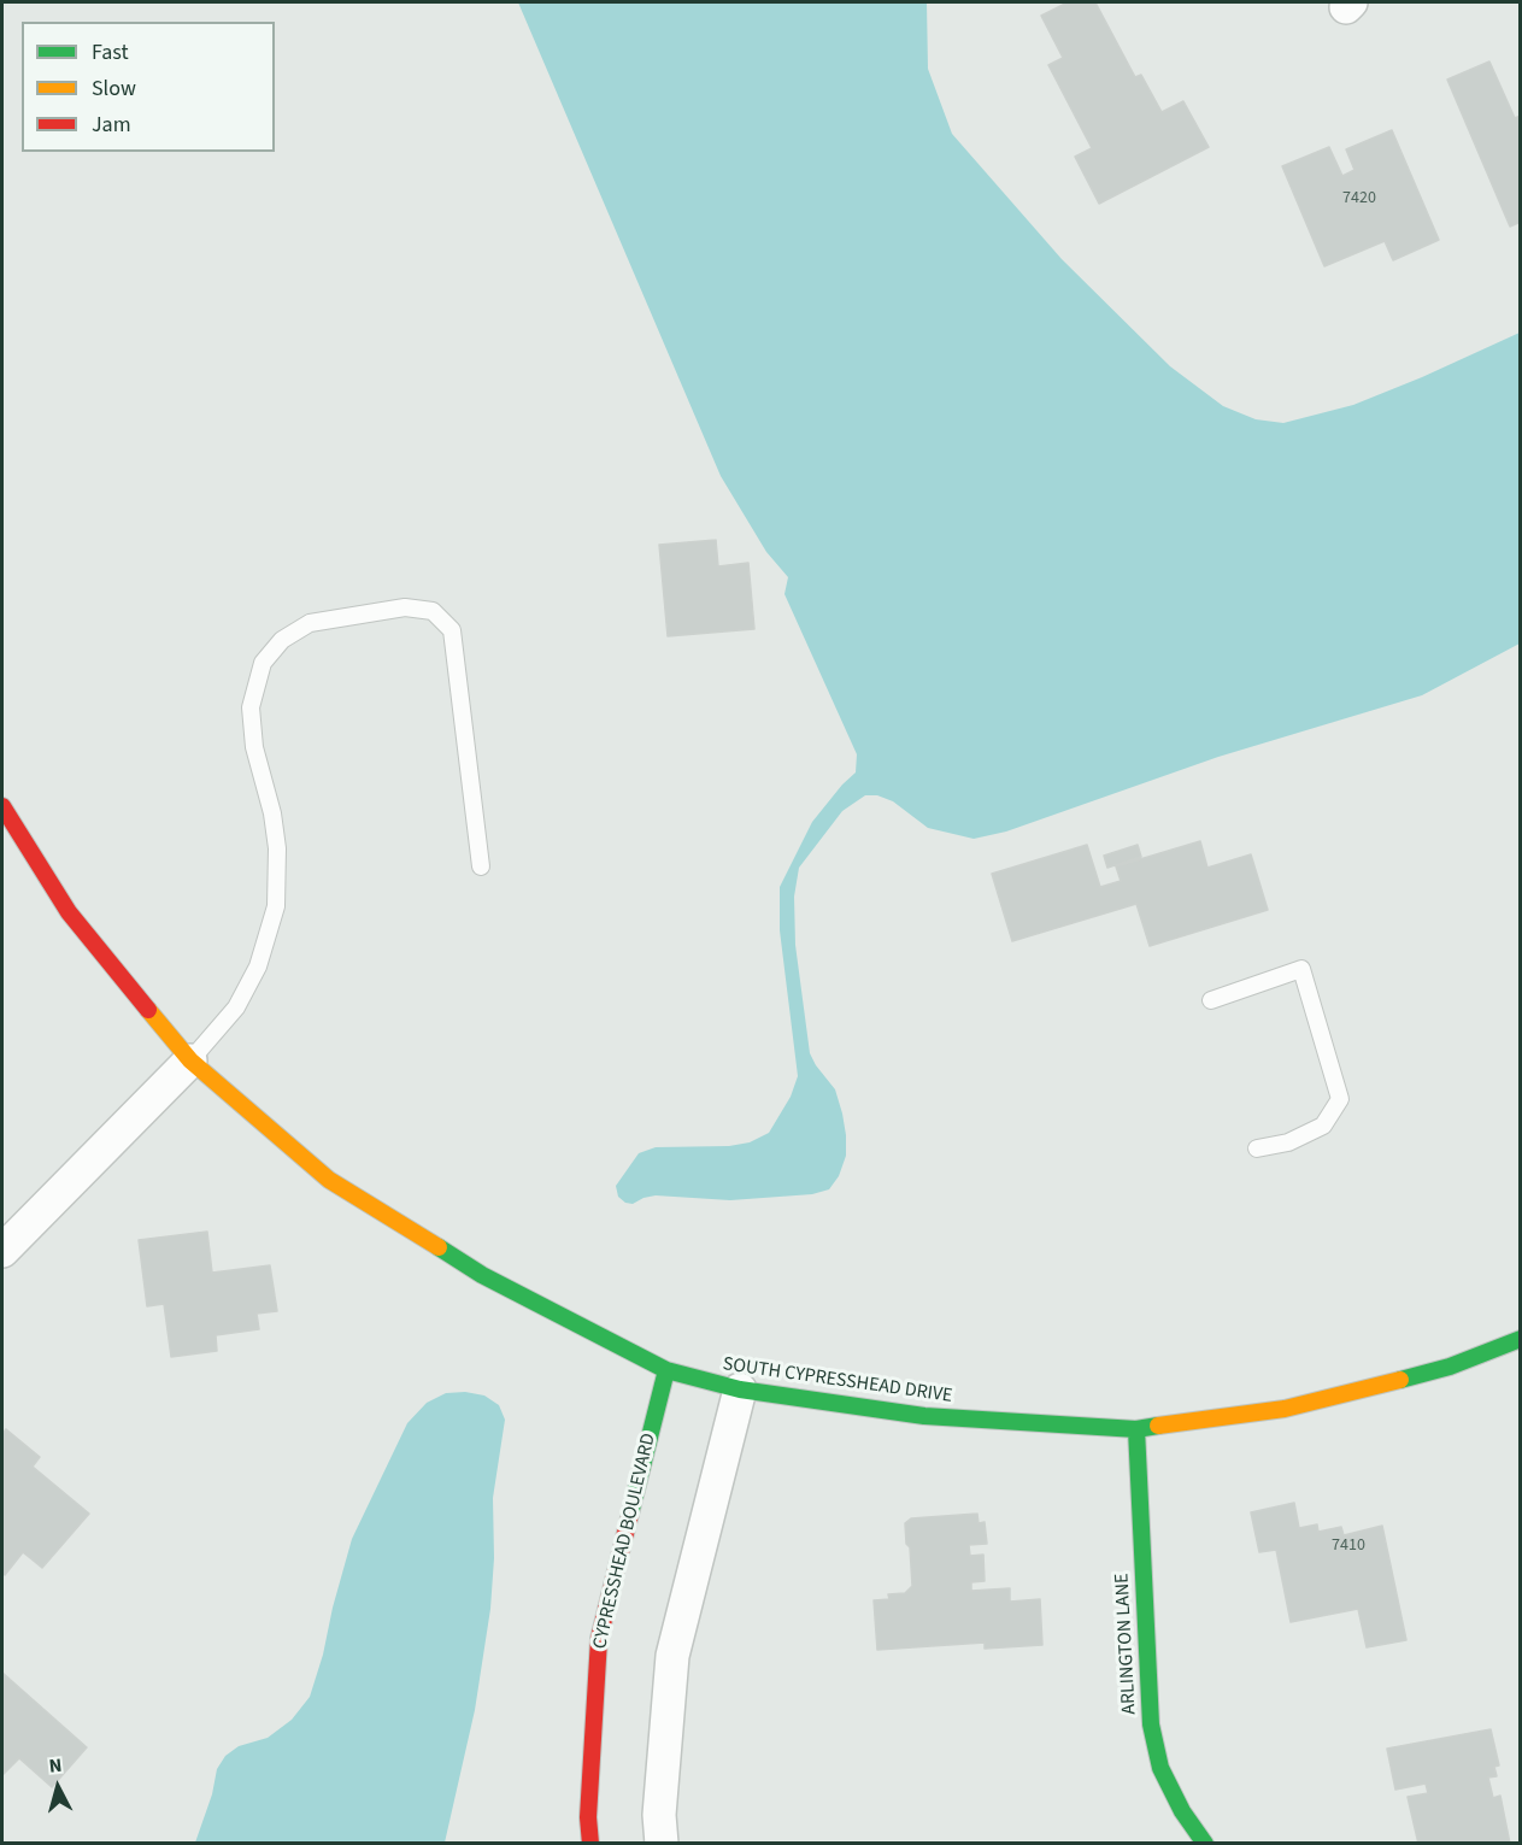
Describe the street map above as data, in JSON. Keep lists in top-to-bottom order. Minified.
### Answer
{"streets":{"street":["SOUTH CYPRESSHEAD DRIVE","CYPRESSHEAD BOULEVARD","ARLINGTON LANE"]},"crossings":[["SOUTH CYPRESSHEAD DRIVE","CYPRESSHEAD BOULEVARD"],["SOUTH CYPRESSHEAD DRIVE","ARLINGTON LANE"]],"house_numbers":["7420","7410"],"legend":["Fast","Slow","Jam"],"north":"top"}
